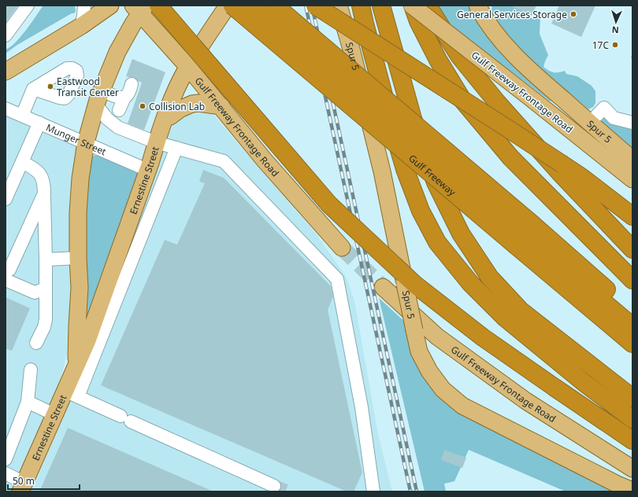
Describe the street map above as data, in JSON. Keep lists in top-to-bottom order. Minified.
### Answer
{"streets":{"highway":["Gulf Freeway"],"main road":["Spur 5","Gulf Freeway Frontage Road","Ernestine Street"],"street":["Munger Street"]},"crossings":[["Gulf Freeway Frontage Road","Ernestine Street"],["Munger Street","Ernestine Street"]],"places":["General Services Storage","17C","Eastwood Transit Center","Collision Lab"],"scale_bar":"50 m","north":"bottom"}
